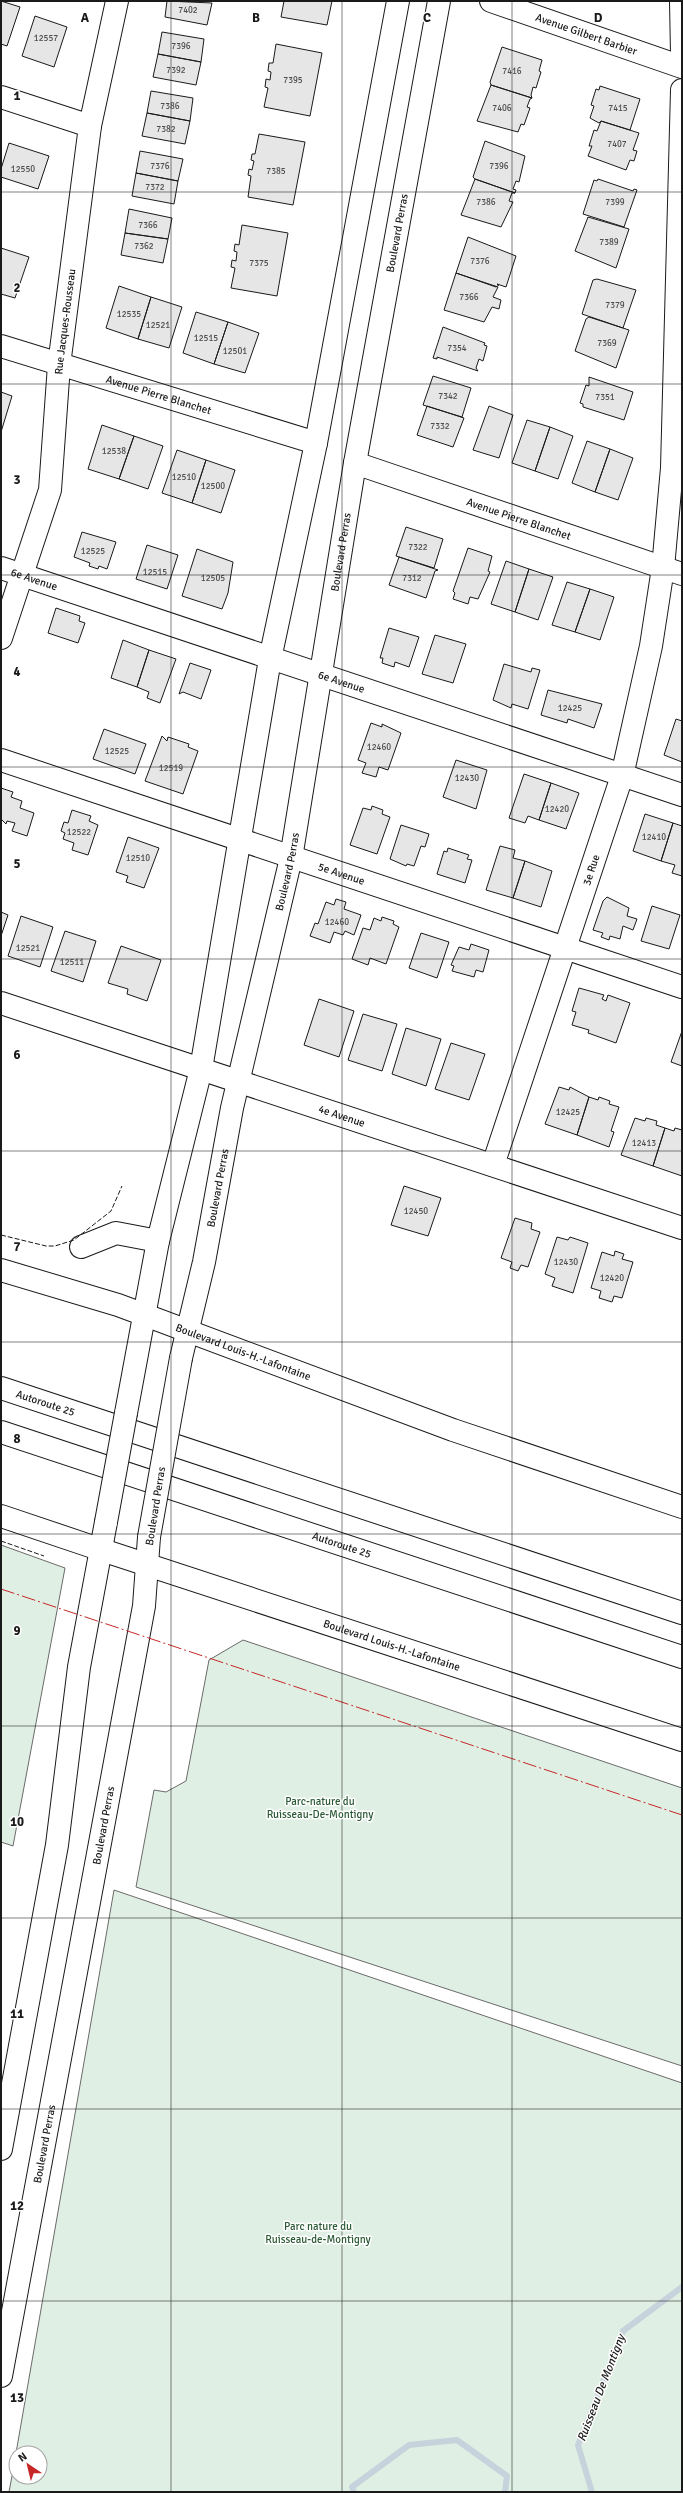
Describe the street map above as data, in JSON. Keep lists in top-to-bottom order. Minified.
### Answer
{"streets":{"main road":["Avenue Gilbert Barbier","Boulevard Perras","Rue Jacques-Rousseau","Avenue Pierre Blanchet","6e Avenue","3e Rue","5e Avenue","4e Avenue","Boulevard Louis-H.-Lafontaine","Autoroute 25"]},"crossings":[["Boulevard Perras","Avenue Pierre Blanchet"],["Boulevard Perras","6e Avenue"],["Boulevard Perras","5e Avenue"],["Boulevard Perras","4e Avenue"],["Boulevard Perras","Boulevard Louis-H.-Lafontaine"],["Rue Jacques-Rousseau","Avenue Pierre Blanchet"],["Rue Jacques-Rousseau","6e Avenue"],["Avenue Pierre Blanchet","3e Rue"],["6e Avenue","3e Rue"],["3e Rue","5e Avenue"],["3e Rue","4e Avenue"]],"water":["Ruisseau De Montigny"],"parks":["Parc-nature du Ruisseau-De-Montigny","Parc nature du Ruisseau-de-Montigny"],"house_numbers":["7402","12557","7396","7392","7416","7395","7386","7406","7415","7382","7407","7376","7396","12550","7385","7372","7386","7399","7366","7389","7362","7376","7375","7366","7379","12535","12521","12515","7369","7354","12501","7342","7351","7332","12538","12510","12500","7322","12525","12515","12505","7312","12425","12460","12525","12519","12430","12420","12522","12410","12510","12460","12521","12511","12425","12413","12450","12430","12420"],"north":"top left","grid":{"columns":["A","B","C","D"],"rows":["1","2","3","4","5","6","7","8","9","10","11","12","13"]}}
